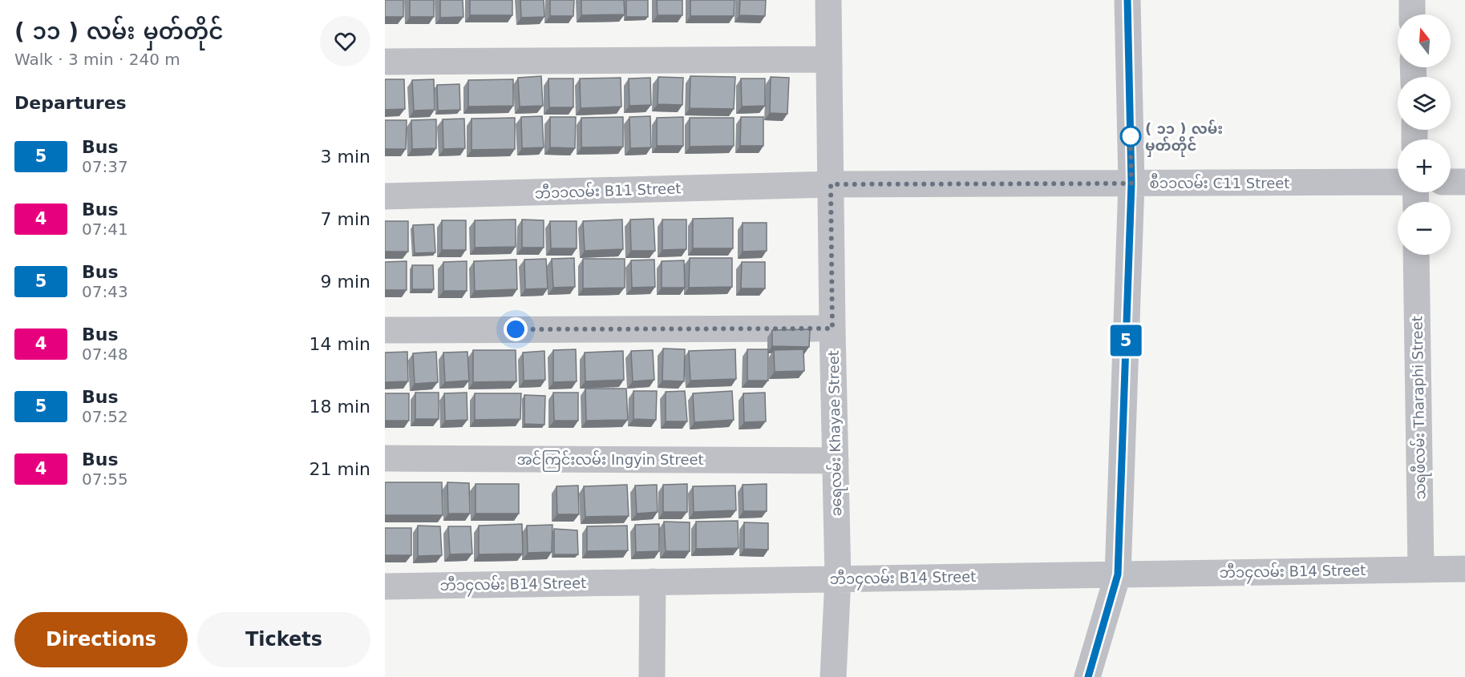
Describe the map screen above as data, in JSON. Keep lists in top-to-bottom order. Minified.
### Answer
{"streets":{"street":["စီ၁၁လမ်း C11 Street","ဘီ၁၁လမ်း B11 Street","သရဖီလမ်း Tharaphi Street","ခရေလမ်း Khayae Street","အင်ကြင်းလမ်း Ingyin Street","ဘီ၁၄လမ်း B14 Street"]},"crossings":[["စီ၁၁လမ်း C11 Street","ဘီ၁၁လမ်း B11 Street"],["စီ၁၁လမ်း C11 Street","ခရေလမ်း Khayae Street"],["ဘီ၁၁လမ်း B11 Street","ခရေလမ်း Khayae Street"],["သရဖီလမ်း Tharaphi Street","ဘီ၁၄လမ်း B14 Street"],["ခရေလမ်း Khayae Street","အင်ကြင်းလမ်း Ingyin Street"],["ခရေလမ်း Khayae Street","ဘီ၁၄လမ်း B14 Street"]],"places":["( ၁၁ ) လမ်း မှတ်တိုင်"],"lines":["bus line 5"],"north":"top","page":{"heading":[["( ၁၁ ) လမ်း မှတ်တိုင်","Walk · 3 min · 240 m"],"Departures"],"on_map":"5","map_buttons":["+","−"],"list":[{"mark":"5","name":"Bus","note":"07:37","value":"3 min"},{"mark":"4","name":"Bus","note":"07:41","value":"7 min"},{"mark":"5","name":"Bus","note":"07:43","value":"9 min"},{"mark":"4","name":"Bus","note":"07:48","value":"14 min"},{"mark":"5","name":"Bus","note":"07:52","value":"18 min"},{"mark":"4","name":"Bus","note":"07:55","value":"21 min"}],"buttons":["Directions","Tickets"]}}
